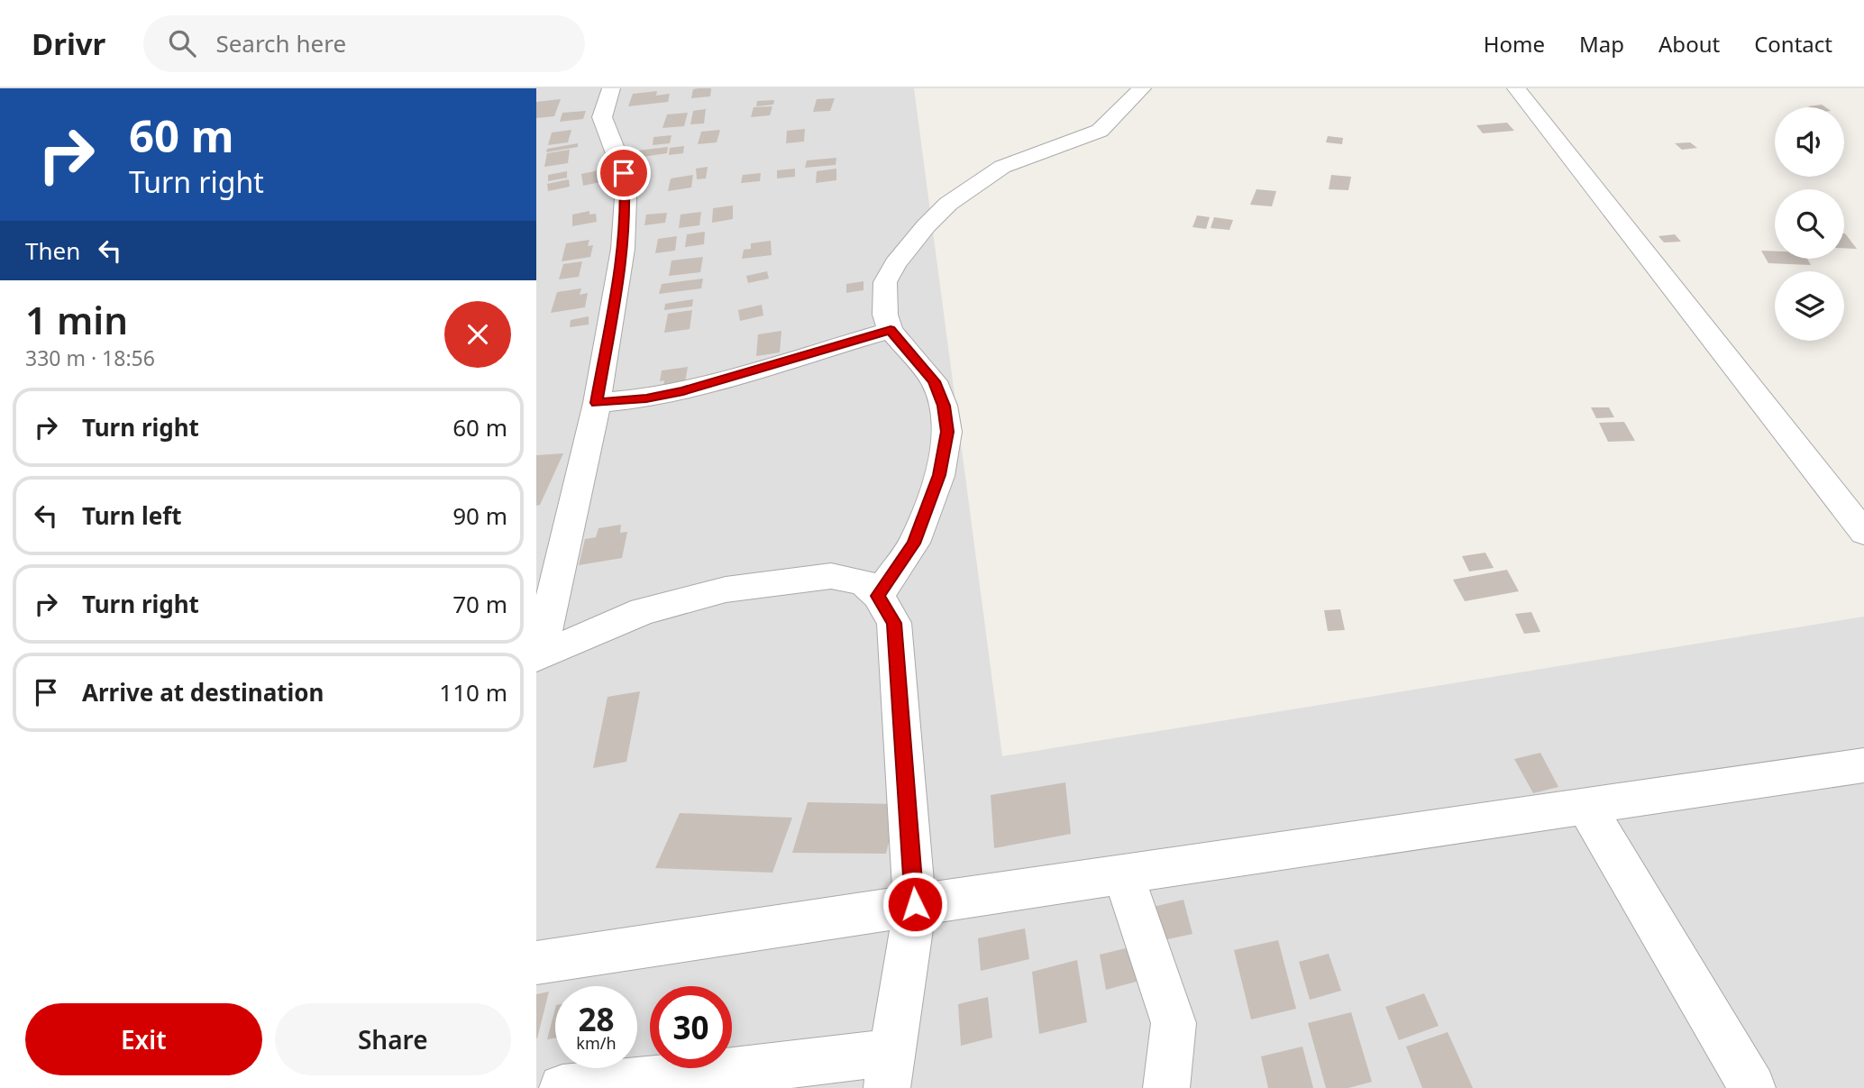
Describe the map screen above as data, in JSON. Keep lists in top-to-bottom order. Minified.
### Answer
{"page":{"header":"Drivr","search":"Search here","nav":["Home","Map","About","Contact"],"turn":["60 m","Turn right"],"then":"Then","heading":["1 min","330 m · 18:56"],"list":[{"name":"Turn right","value":"60 m"},{"name":"Turn left","value":"90 m"},{"name":"Turn right","value":"70 m"},{"name":"Arrive at destination","value":"110 m"}],"speed":"28 km/h","limit":"30","buttons":["Exit","Share"]}}
